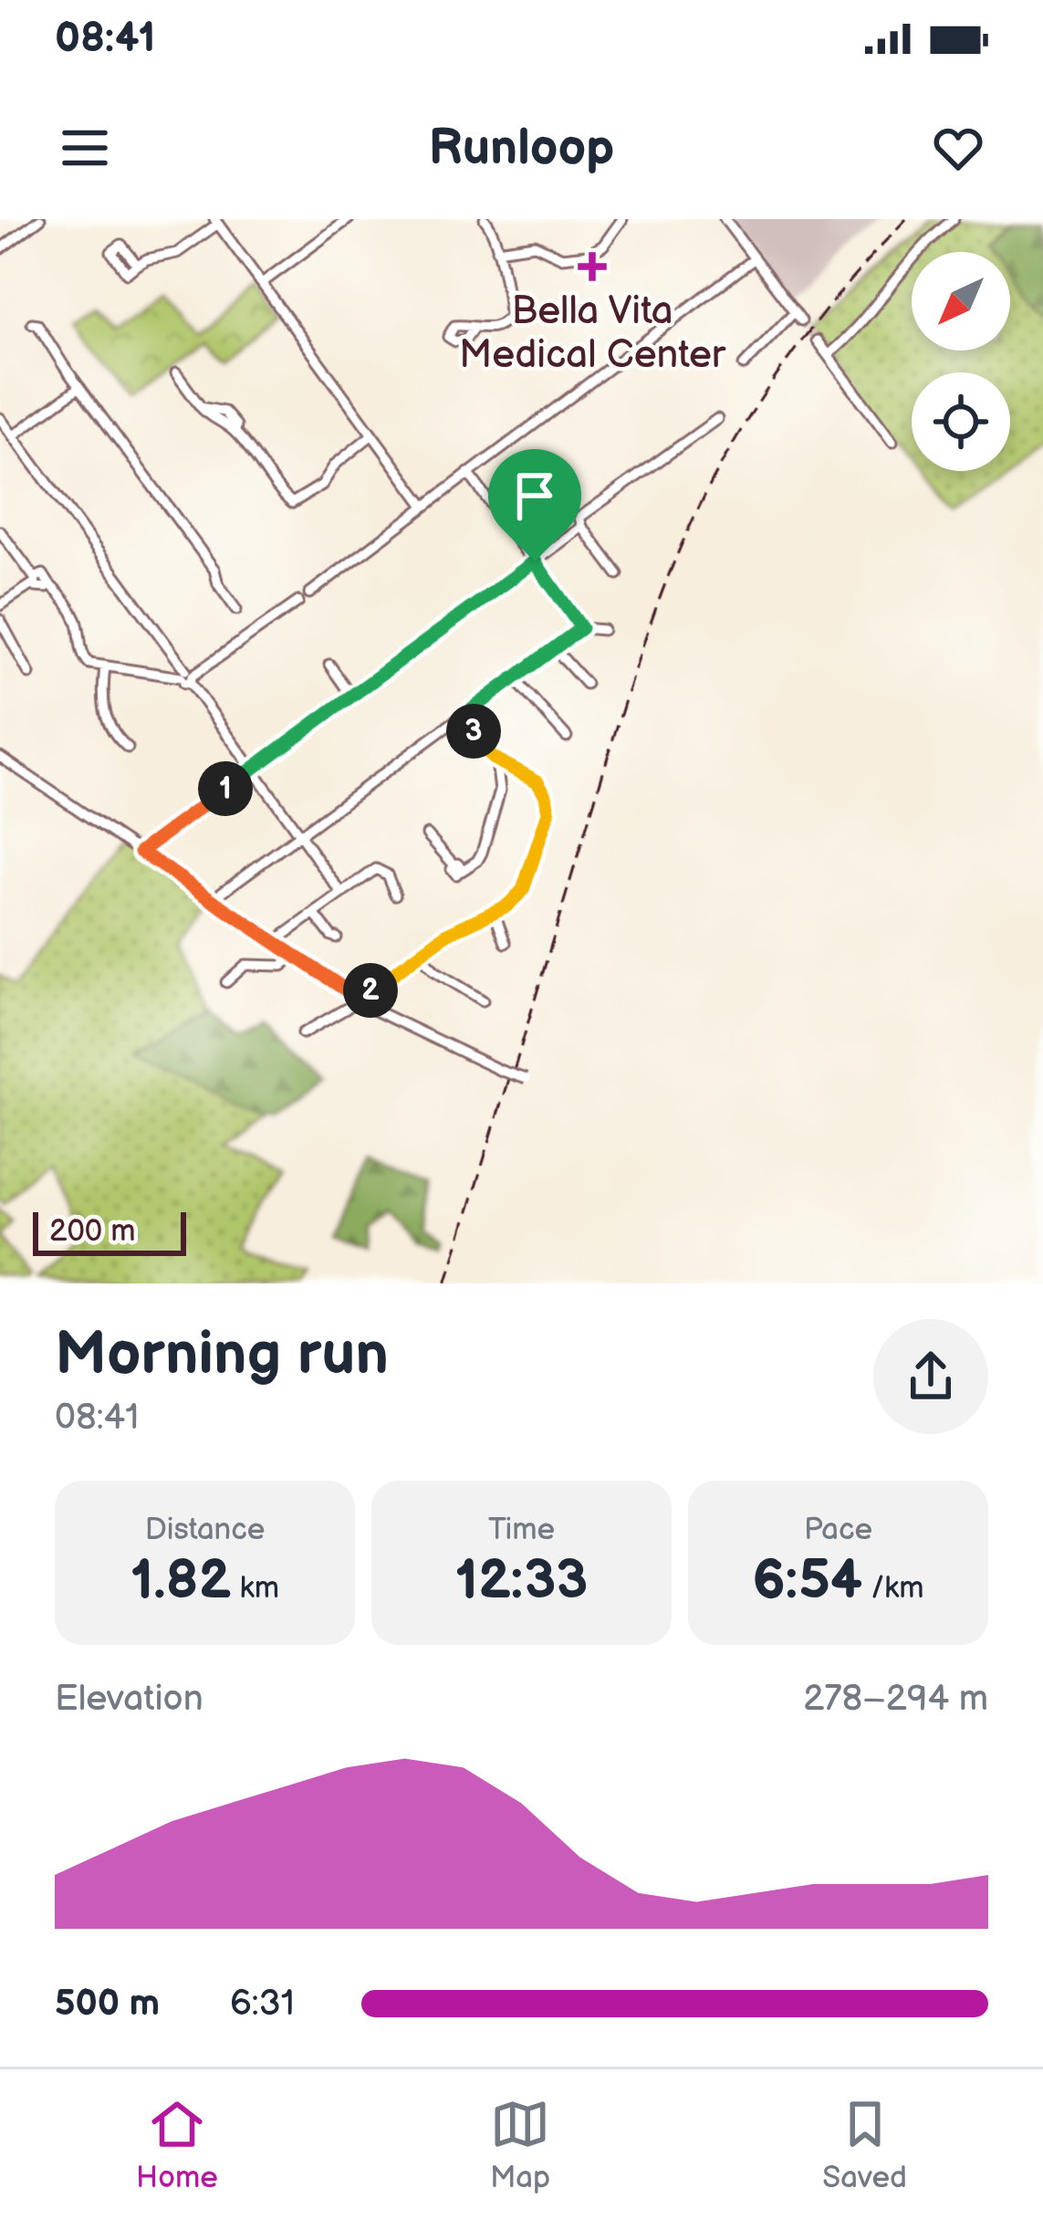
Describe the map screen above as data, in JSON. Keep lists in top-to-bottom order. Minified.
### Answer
{"places":{"health":["Bella Vita Medical Center"]},"scale_bar":"200 m","north":"bottom left","page":{"status":"08:41","header":"Runloop","pins":["3","1","2"],"scale":"200 m","heading":["Morning run","08:41"],"stats":[["Distance","1.82 km"],["Time","12:33"],["Pace","6:54 /km"]],"chart":["Elevation","278–294 m"],"list":[{"name":"500 m","note":"6:31"}],"tabs":["Home","Map","Saved"]}}
